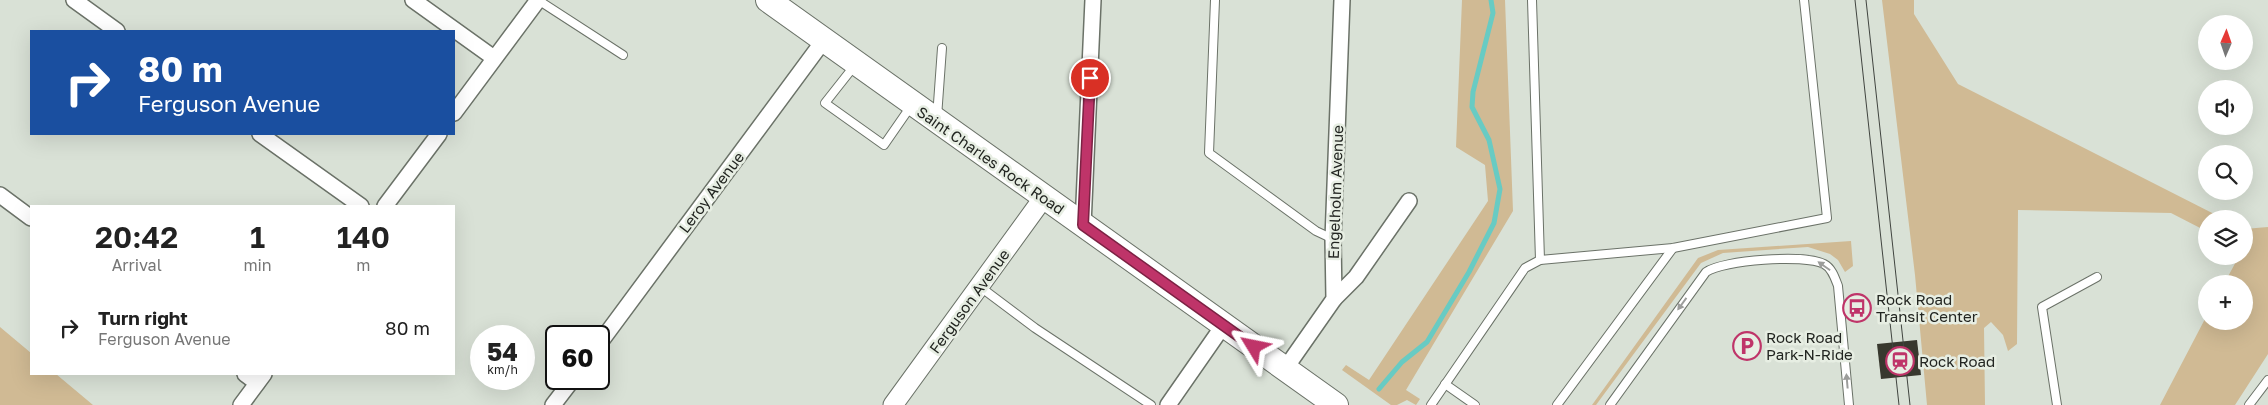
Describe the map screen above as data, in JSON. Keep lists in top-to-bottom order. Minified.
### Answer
{"streets":{"main road":["Saint Charles Rock Road"],"street":["Leroy Avenue","Engelholm Avenue","Ferguson Avenue"]},"crossings":[["Saint Charles Rock Road","Leroy Avenue"],["Saint Charles Rock Road","Ferguson Avenue"]],"places":{"bus stop":["Rock Road Transit Center"],"parking":["Rock Road Park-N-Ride"],"station":["Rock Road"]},"north":"top","page":{"map_buttons":"+","turn":["80 m","Ferguson Avenue"],"eta":["20:42","Arrival","1","min","140","m"],"list":[{"name":"Turn right","note":"Ferguson Avenue","value":"80 m"}],"speed":"54 km/h","limit":"60"}}
